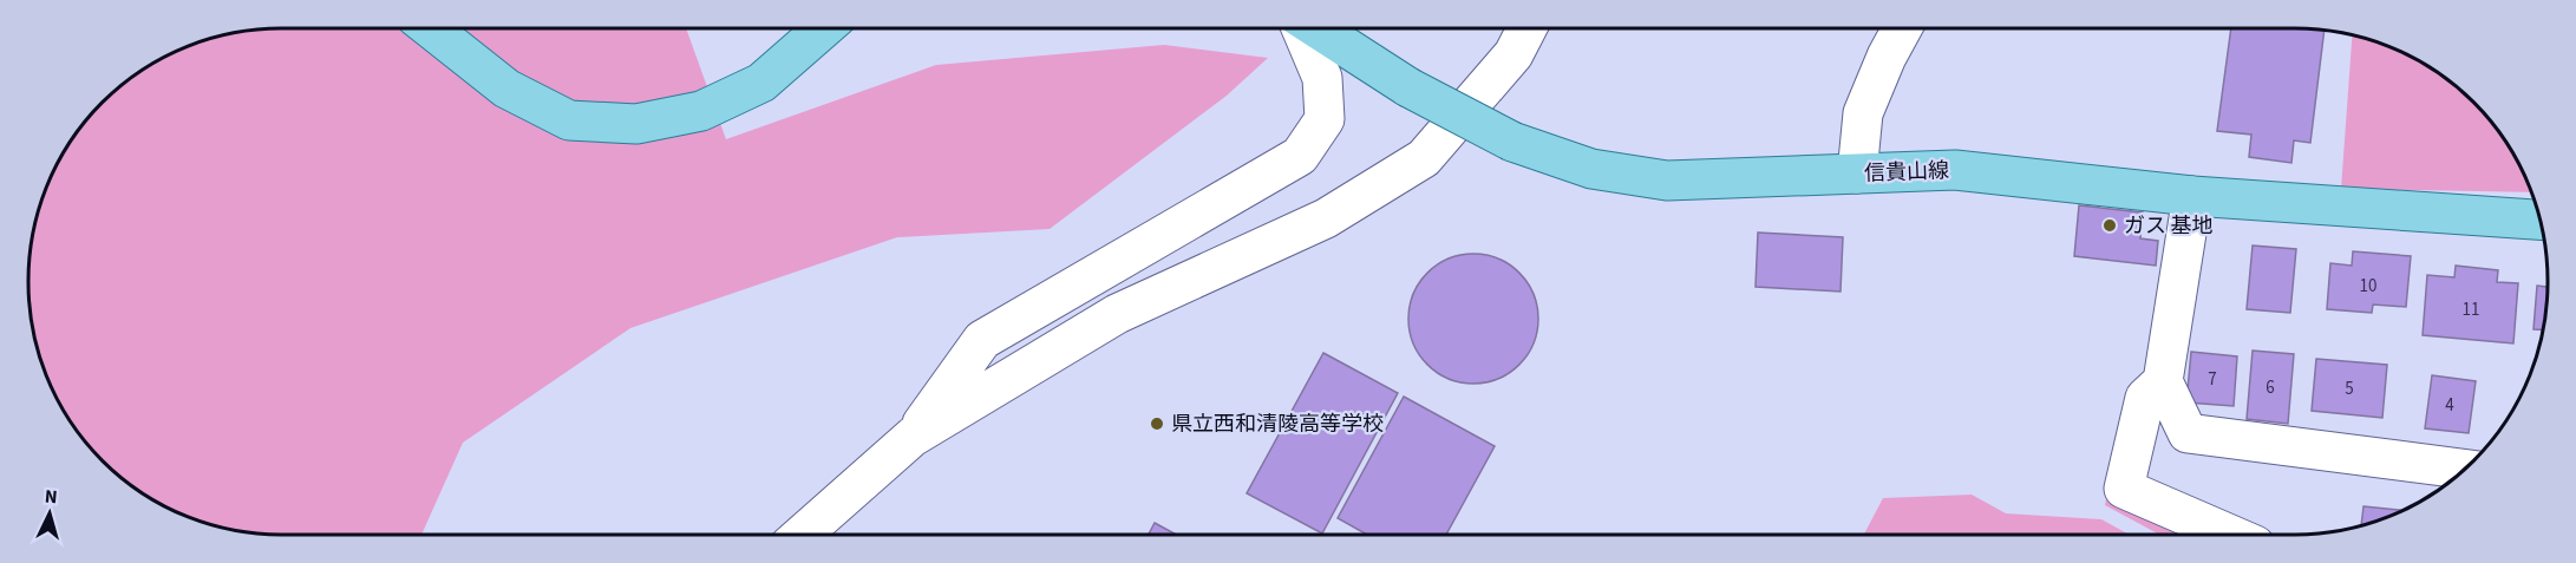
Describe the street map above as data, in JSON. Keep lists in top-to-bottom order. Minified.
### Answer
{"streets":{"main road":["信貴山線"]},"places":["ガス 基地","県立西和清陵高等学校"],"house_numbers":["10","11","7","6","5","4"],"north":"top"}
